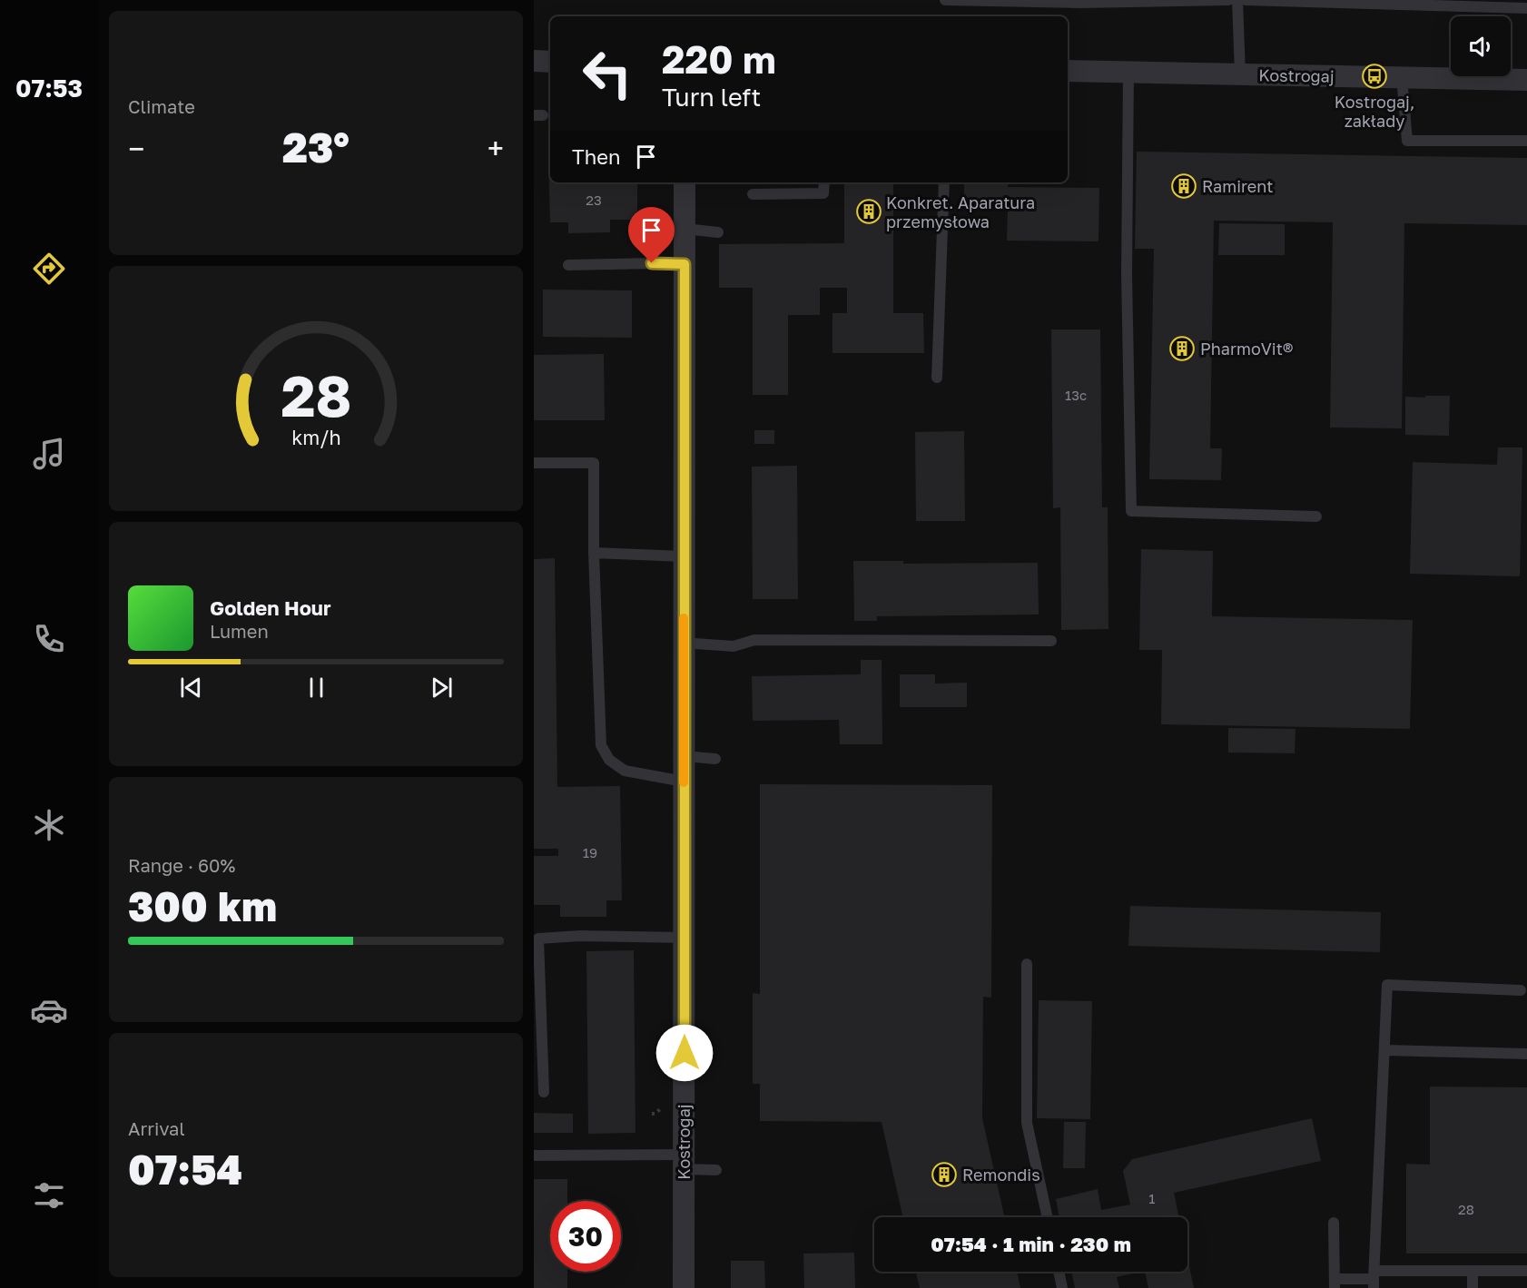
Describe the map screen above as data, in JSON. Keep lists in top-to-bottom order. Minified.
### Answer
{"streets":{"street":["Kostrogaj"]},"places":{"bus stop":["Kostrogaj, zakłady"],"building":["Ramirent","Konkret. Aparatura przemysłowa","PharmoVit®","Remondis"]},"house_numbers":["23","13c","19","1","28"],"page":{"tabs":"07:53","tile":["Climate",["Range · 60%","300 km"],["Arrival","07:54"]],"turn":["220 m","Turn left"],"heat":["−","23°","+"],"then":"Then","song":["Golden Hour","Lumen"],"limit":"30","trip":"07:54 · 1 min · 230 m","gauge":["28","km/h"]}}
